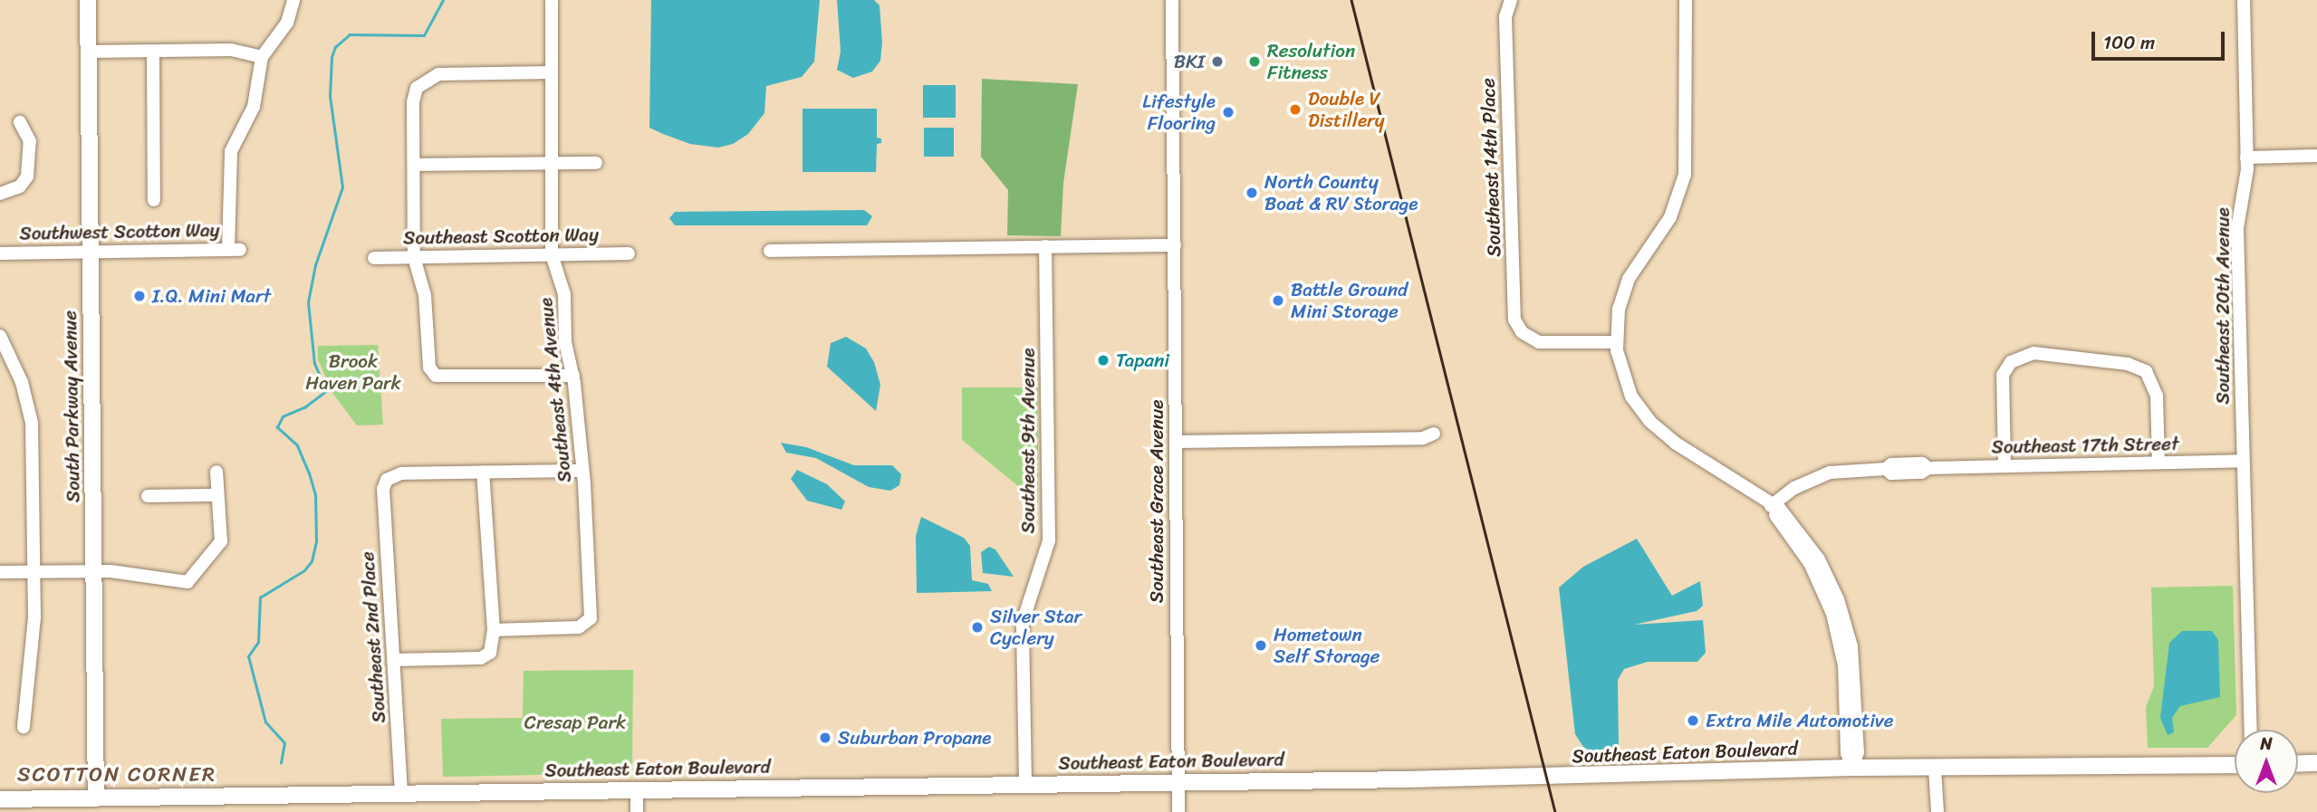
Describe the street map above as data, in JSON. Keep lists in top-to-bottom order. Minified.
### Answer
{"streets":{"main road":["South Parkway Avenue","Southeast Eaton Boulevard"],"street":["Southeast 14th Place","Southwest Scotton Way","Southeast Scotton Way","Southeast 20th Avenue","Southeast 4th Avenue","Southeast 9th Avenue","Southeast 17th Street","Southeast Grace Avenue","Southeast 2nd Place"]},"crossings":[["Southwest Scotton Way","South Parkway Avenue"],["Southeast Scotton Way","Southeast 4th Avenue"],["Southeast 20th Avenue","Southeast 17th Street"],["South Parkway Avenue","Southeast Eaton Boulevard"],["Southeast 9th Avenue","Southeast Eaton Boulevard"],["Southeast Grace Avenue","Southeast Eaton Boulevard"],["Southeast 2nd Place","Southeast Eaton Boulevard"]],"districts":["SCOTTON CORNER"],"parks":["Brook Haven Park","Cresap Park"],"places":["BKI","Resolution Fitness","Double V Distillery","Lifestyle Flooring","North County Boat & RV Storage","I.Q. Mini Mart","Battle Ground Mini Storage","Tapani","Silver Star Cyclery","Hometown Self Storage","Extra Mile Automotive","Suburban Propane"],"scale_bar":"100 m","north":"top"}
